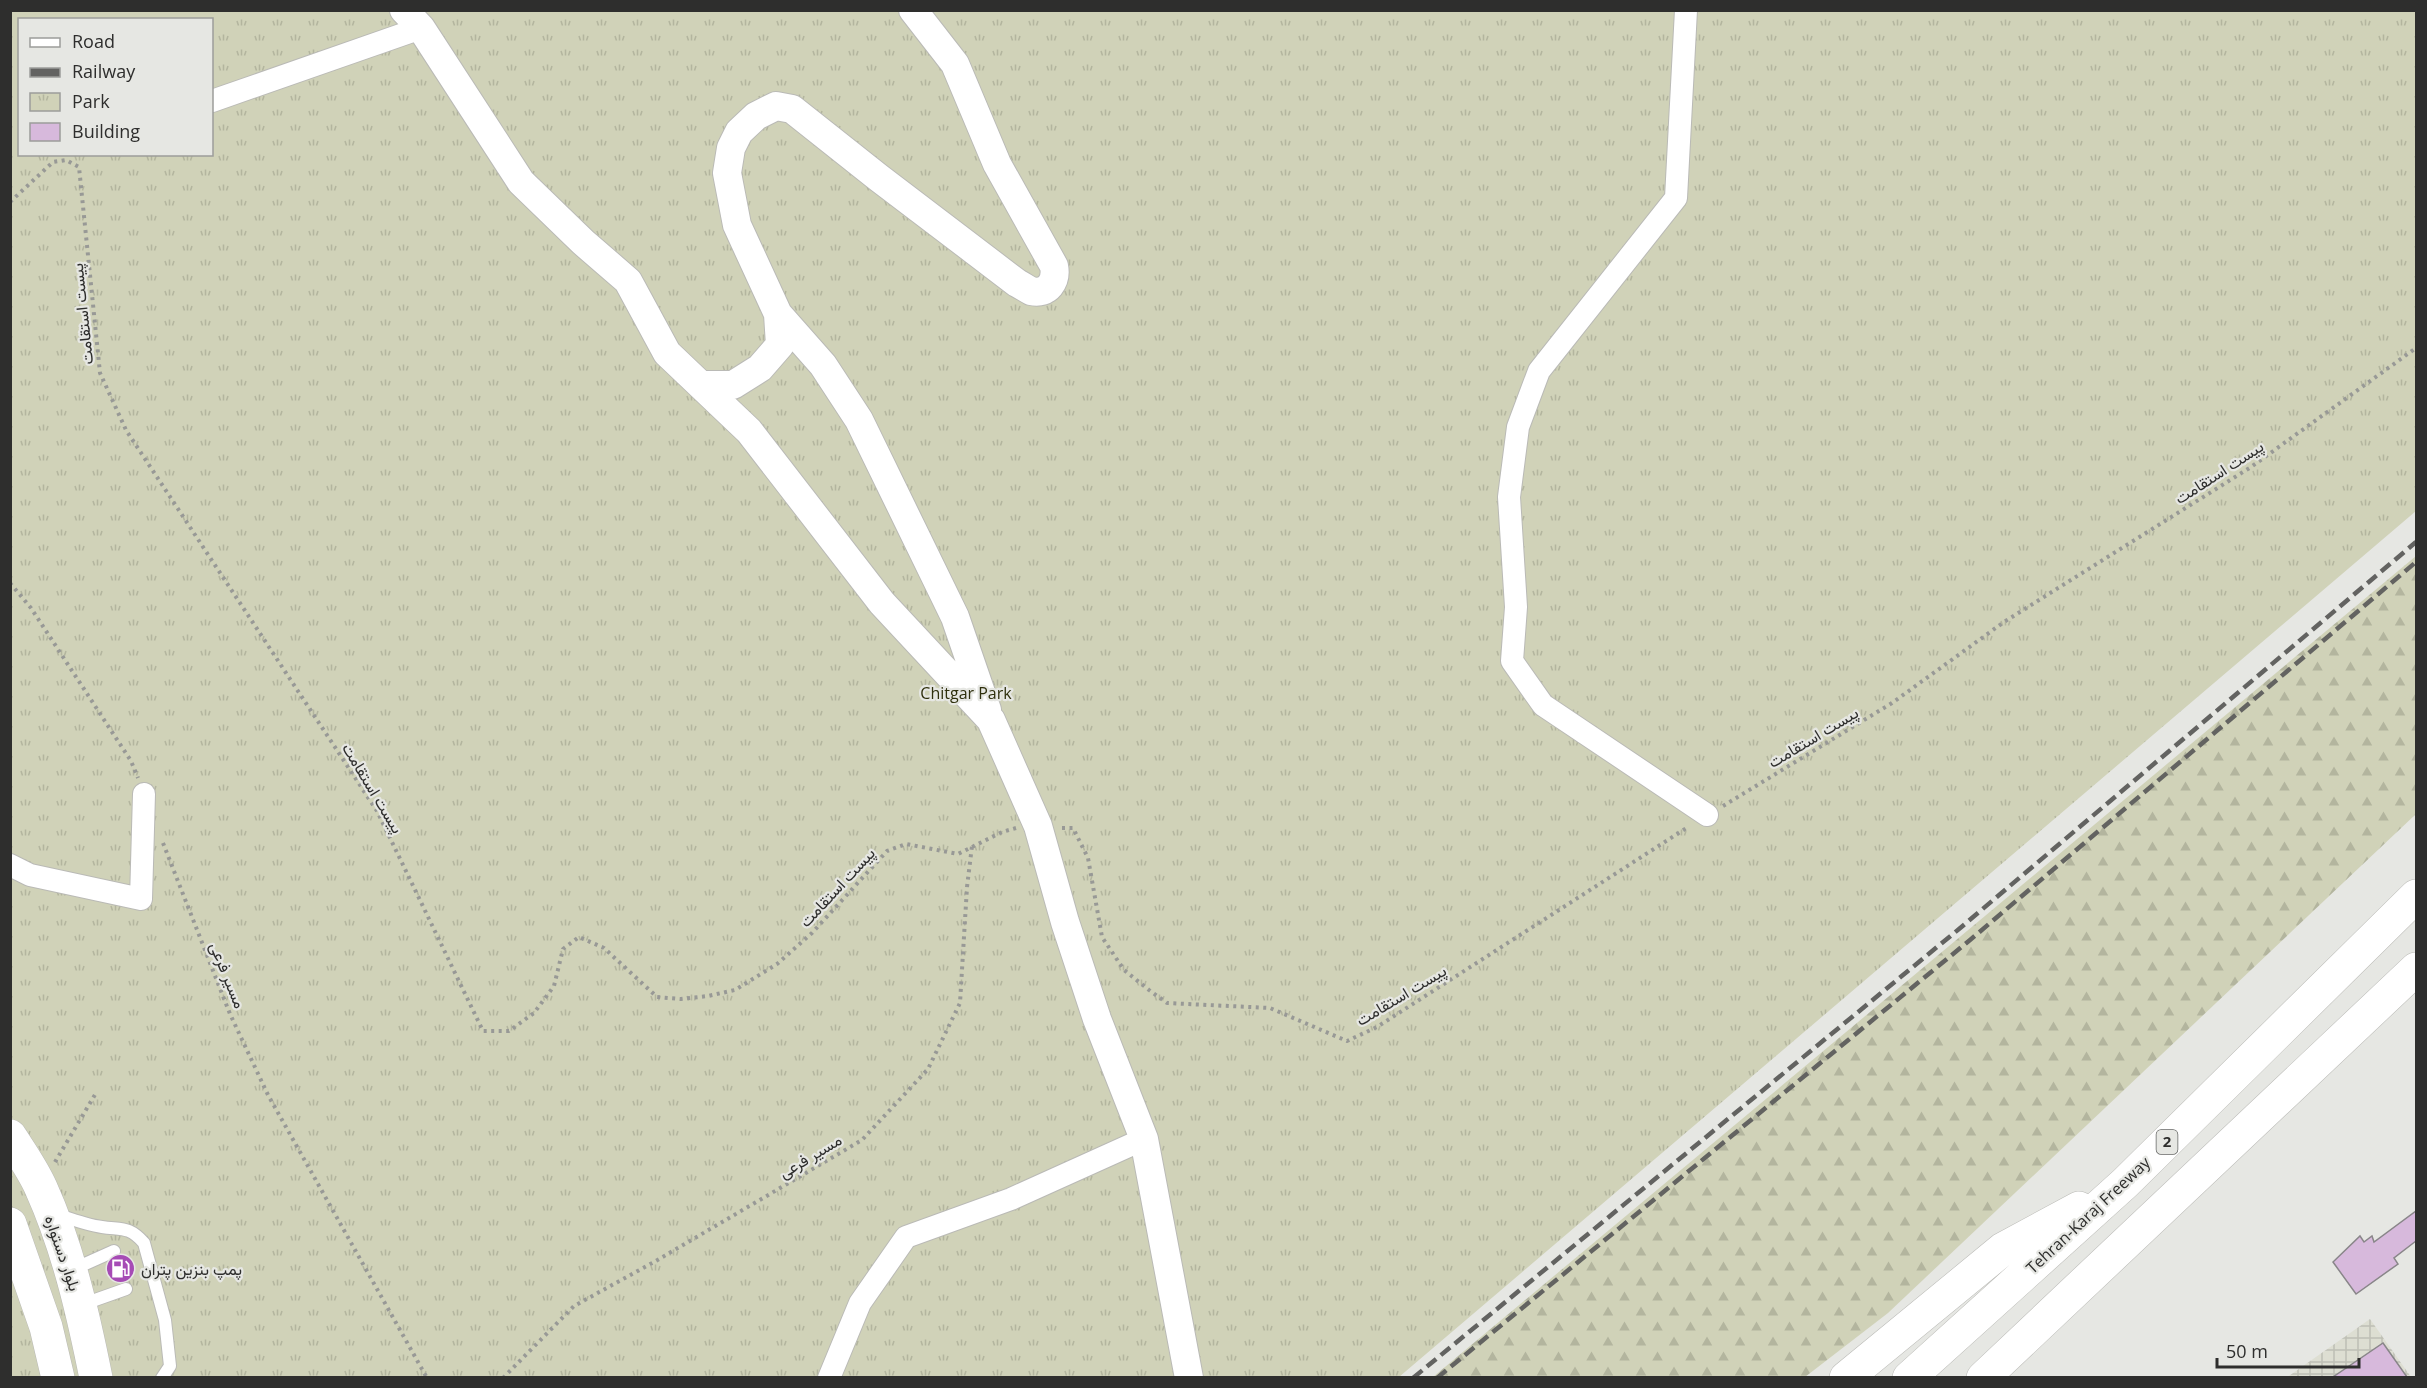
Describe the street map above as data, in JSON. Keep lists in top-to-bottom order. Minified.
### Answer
{"streets":{"main road":["2","Tehran-Karaj Freeway","بلوار دستواره"],"path":["پیست استقامت","مسیر فرعی"]},"crossings":[["پیست استقامت","مسیر فرعی"]],"parks":["Chitgar Park"],"places":{"fuel station":["پمپ بنزین پتران"]},"legend":["Road","Railway","Park","Building"],"scale_bar":"50 m"}
